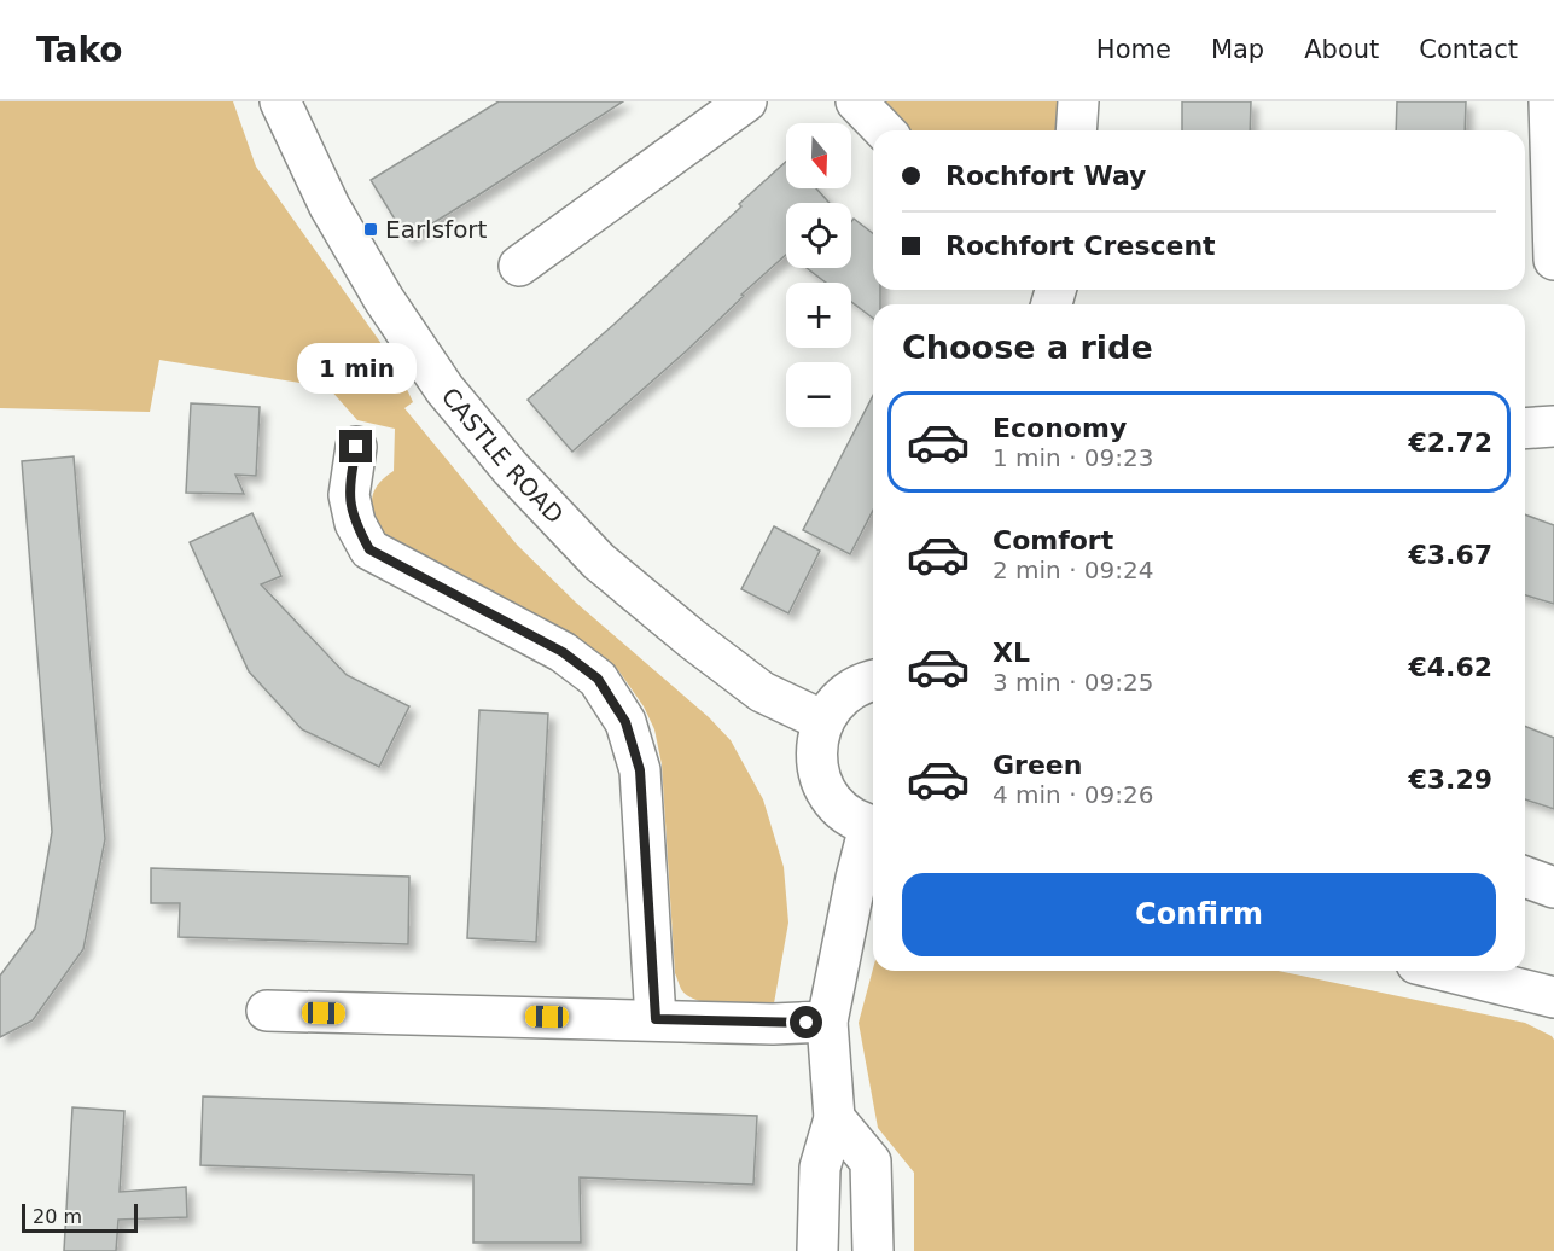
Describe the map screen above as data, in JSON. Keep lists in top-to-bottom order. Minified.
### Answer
{"streets":{"street":["CASTLE ROAD"]},"places":{"transit":["Earlsfort"]},"scale_bar":"20 m","north":"bottom","page":{"header":"Tako","nav":["Home","Map","About","Contact"],"map_buttons":["+","−"],"banner":["Rochfort Way","Rochfort Crescent"],"heading":"Choose a ride","bubble":"1 min","list":[{"name":"Economy","note":"1 min · 09:23","value":"€2.72"},{"name":"Comfort","note":"2 min · 09:24","value":"€3.67"},{"name":"XL","note":"3 min · 09:25","value":"€4.62"},{"name":"Green","note":"4 min · 09:26","value":"€3.29"}],"buttons":"Confirm","scale":"20 m"}}
